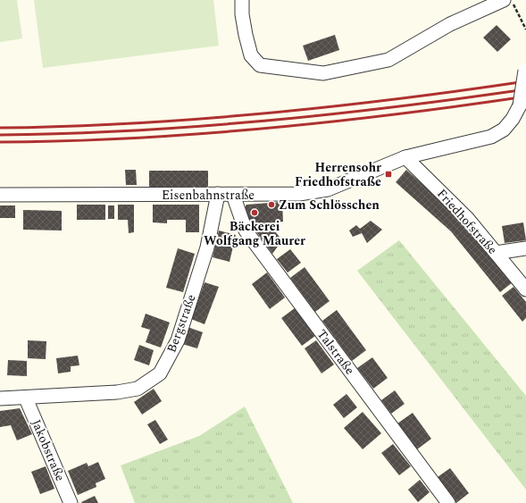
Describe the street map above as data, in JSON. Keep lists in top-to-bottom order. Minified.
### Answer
{"streets":{"street":["Eisenbahnstraße","Friedhofstraße","Bergstraße","Talstraße","Jakobstraße"]},"crossings":[["Eisenbahnstraße","Friedhofstraße"],["Eisenbahnstraße","Bergstraße"],["Eisenbahnstraße","Talstraße"],["Bergstraße","Jakobstraße"]],"places":{"transit":["Herrensohr Friedhofstraße"],"other":["Zum Schlösschen","Bäckerei Wolfgang Maurer"]}}
